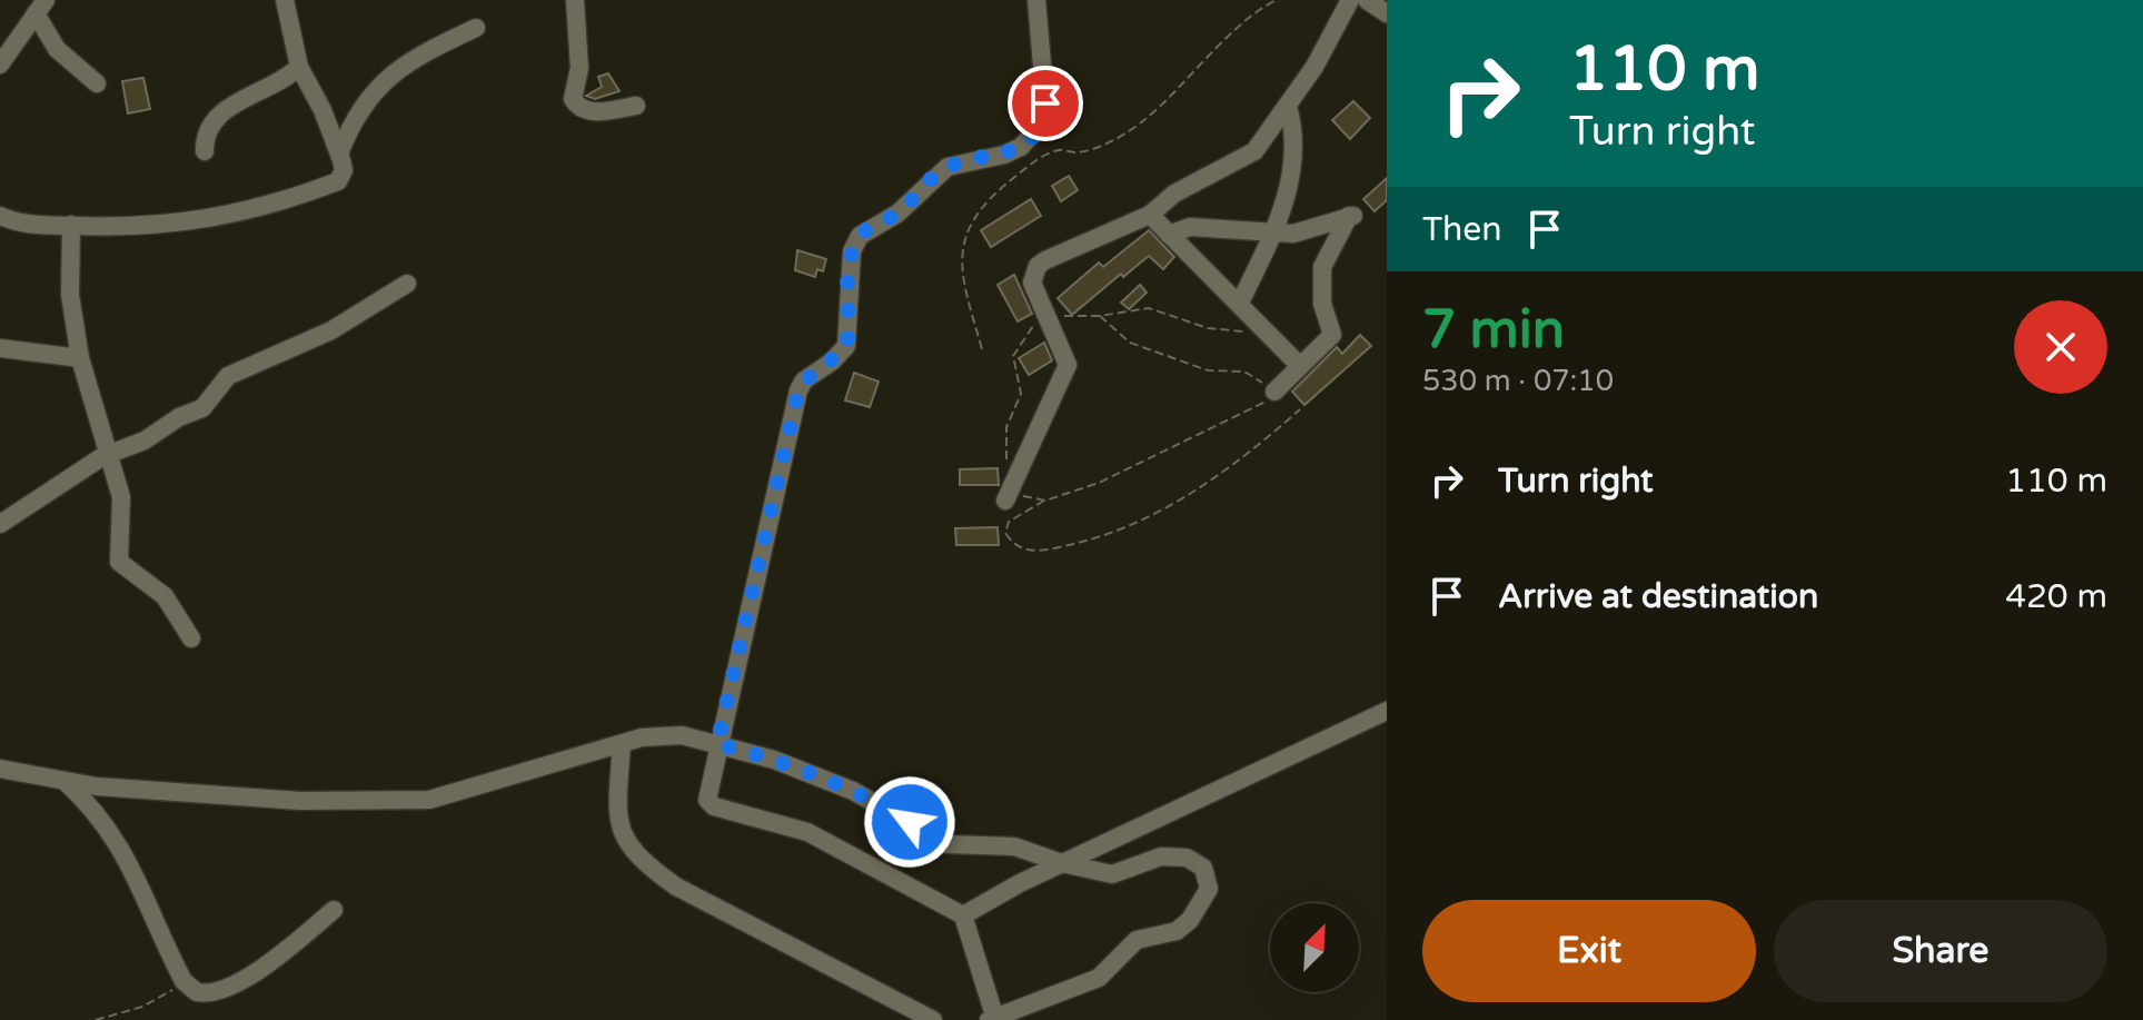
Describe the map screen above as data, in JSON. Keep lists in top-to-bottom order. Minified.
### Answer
{"north":"top right","page":{"turn":["110 m","Turn right"],"then":"Then","heading":["7 min","530 m · 07:10"],"list":[{"name":"Turn right","value":"110 m"},{"name":"Arrive at destination","value":"420 m"}],"buttons":["Exit","Share"]}}
